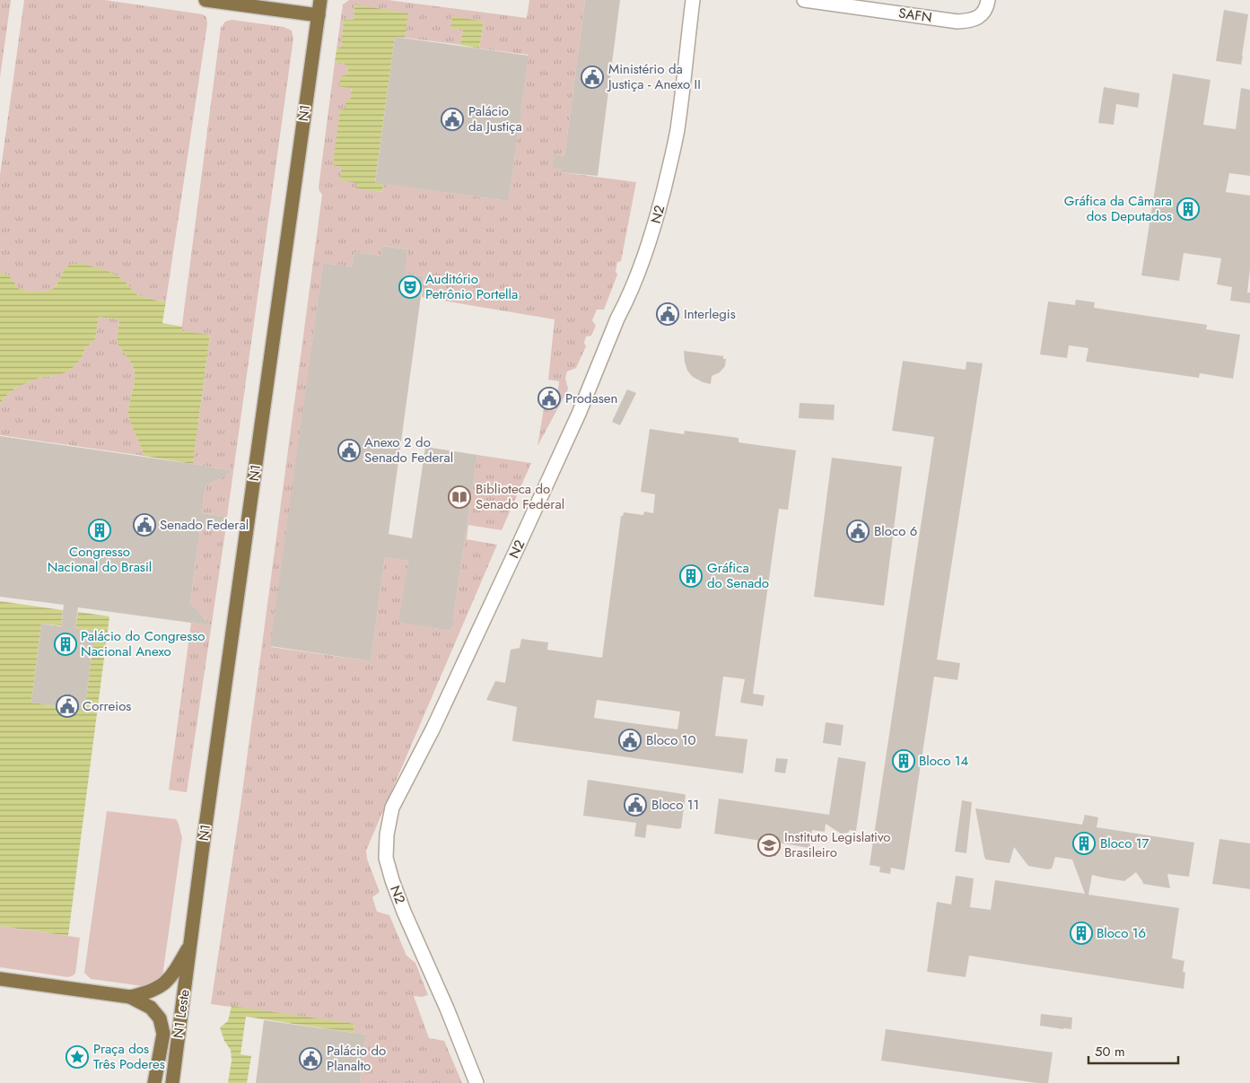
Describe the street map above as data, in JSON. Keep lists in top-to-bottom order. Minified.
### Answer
{"streets":{"highway":["N1","N1 Leste"],"main road":["SAFN","N2"]},"crossings":[["N1","N1 Leste"]],"places":{"public building":["Ministério da Justiça - Anexo II","Palácio da Justiça","Interlegis","Prodasen","Anexo 2 do Senado Federal","Senado Federal","Bloco 6","Correios","Bloco 10","Bloco 11","Palácio do Planalto"],"building":["Gráfica da Câmara dos Deputados","Congresso Nacional do Brasil","Gráfica do Senado","Palácio do Congresso Nacional Anexo","Bloco 14","Bloco 17","Bloco 16"],"theatre":["Auditório Petrônio Portella"],"library":["Biblioteca do Senado Federal"],"school or university":["Instituto Legislativo Brasileiro"],"place":["Praça dos Três Poderes"]},"scale_bar":"50 m"}
